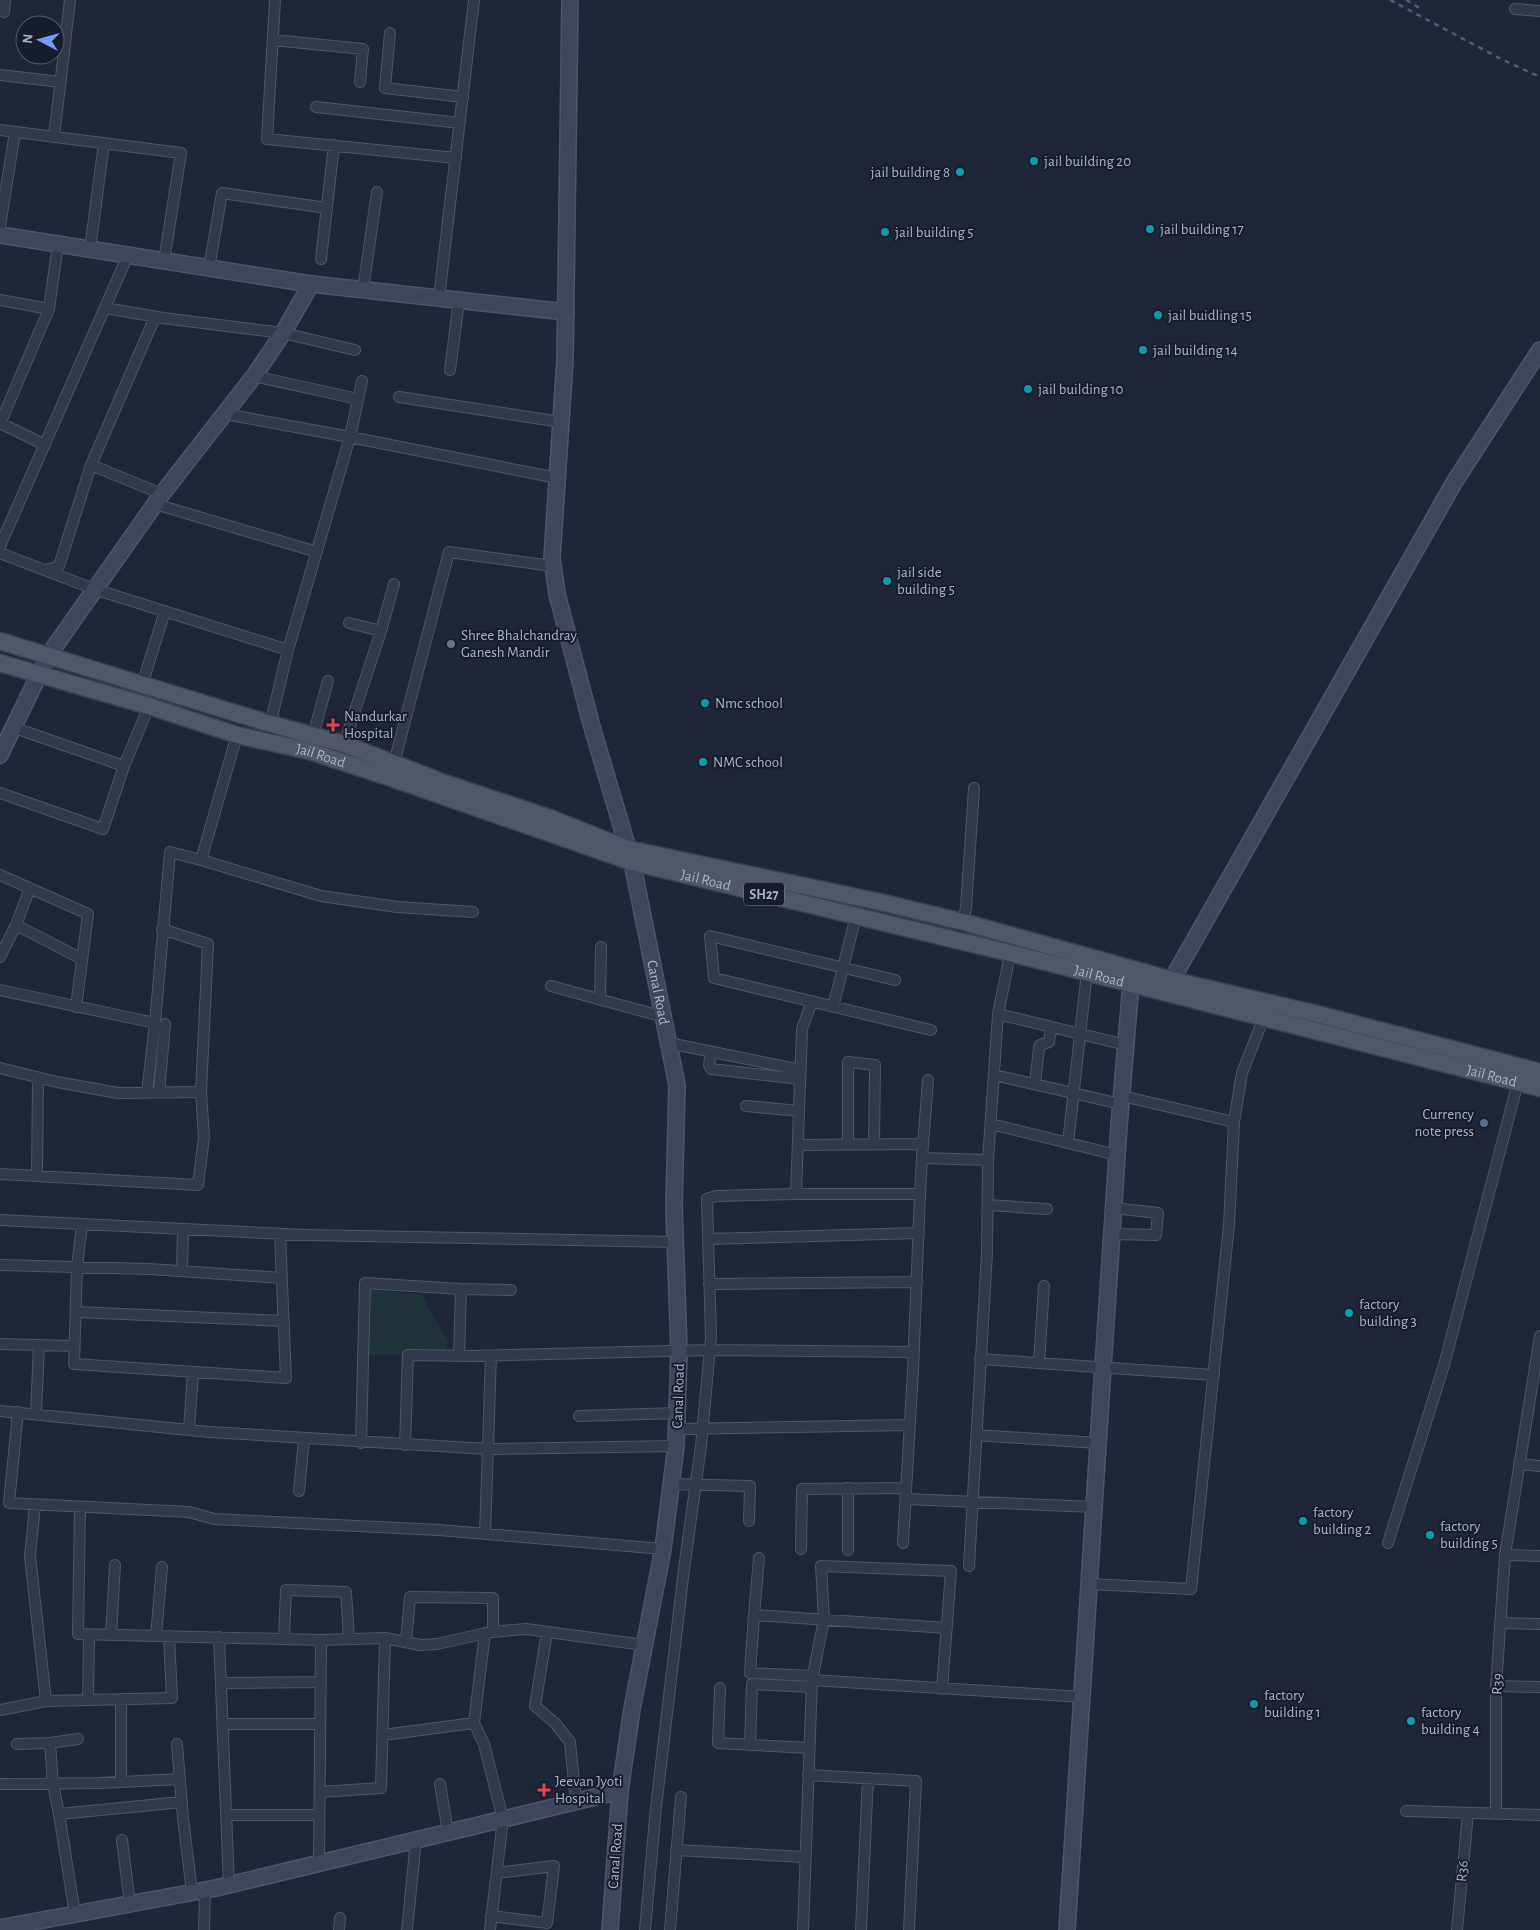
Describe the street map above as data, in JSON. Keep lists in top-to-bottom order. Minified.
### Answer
{"streets":{"main road":["Jail Road","SH27"],"street":["Canal Road","R39","R36"]},"crossings":[["Jail Road","Canal Road"]],"places":{"other":["jail building 20","jail building 8","jail building 17","jail building 5","jail buidling 15","jail building 14","jail building 10","jail side building 5","Shree Bhalchandray Ganesh Mandir","Nmc school","NMC school","Currency note press","factory building 3","factory building 2","factory building 5","factory building 1","factory building 4"],"health":["Nandurkar Hospital","Jeevan Jyoti Hospital"]},"north":"left"}
